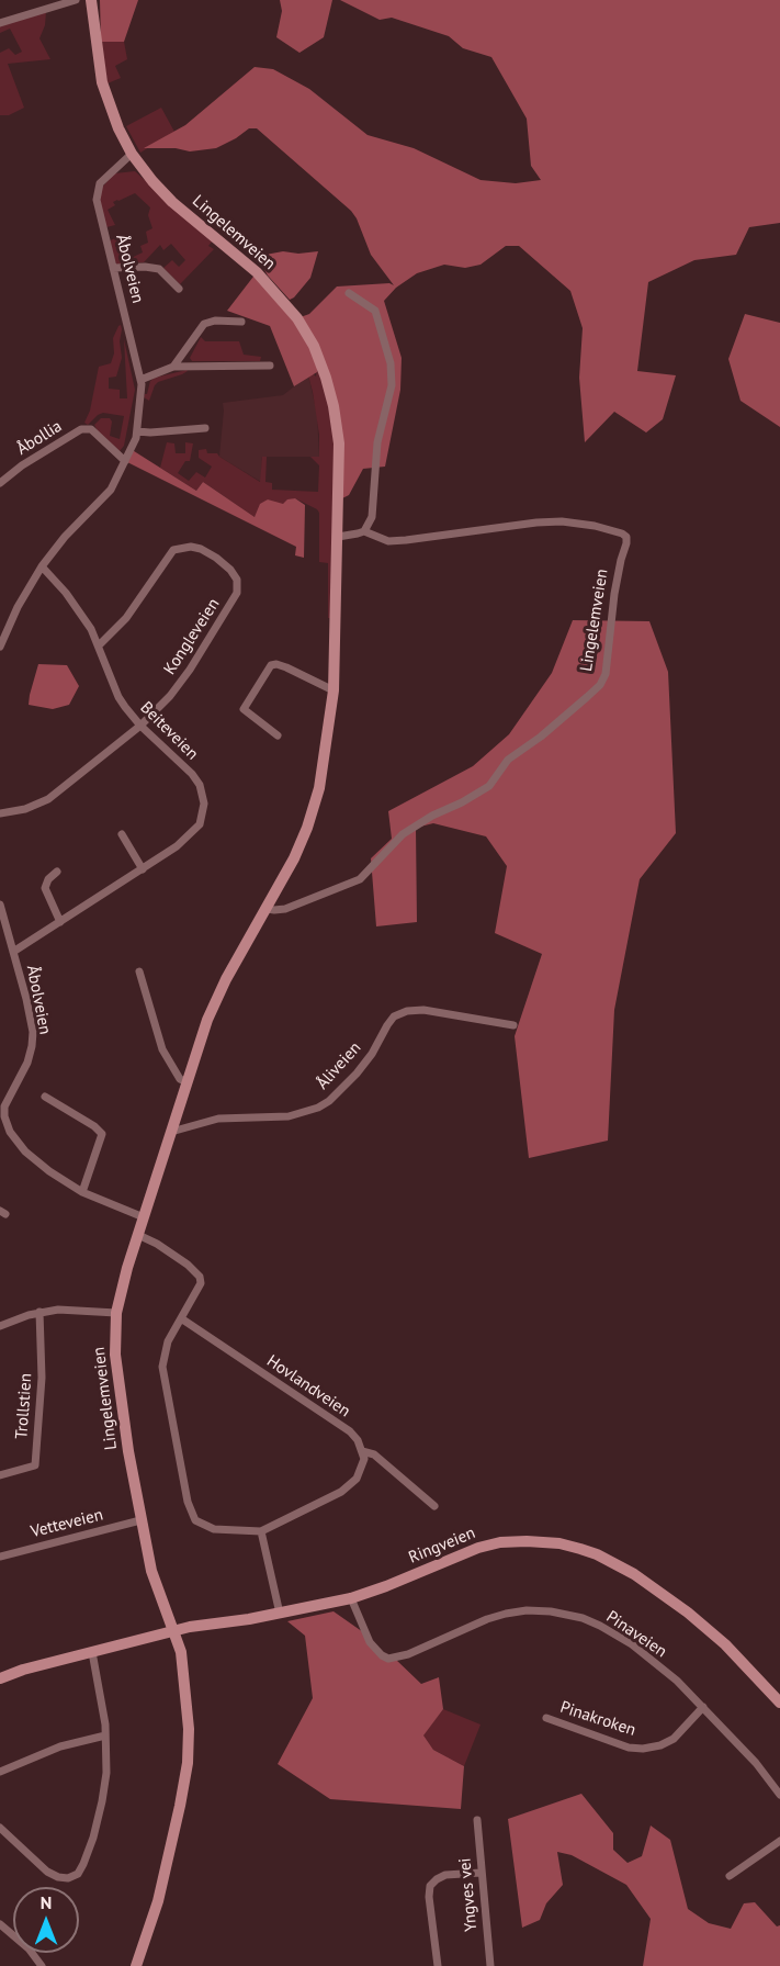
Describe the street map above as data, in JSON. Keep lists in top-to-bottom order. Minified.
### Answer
{"streets":{"main road":["Lingelemveien","Ringveien"],"street":["Åbolveien","Åbollia","Kongleveien","Beiteveien","Åliveien","Hovlandveien","Trollstien","Vetteveien","Pinaveien","Pinakroken","Yngves vei"]},"crossings":[["Lingelemveien","Åbolveien"],["Lingelemveien","Åliveien"],["Lingelemveien","Vetteveien"],["Lingelemveien","Ringveien"],["Åbolveien","Åbollia"],["Åbolveien","Beiteveien"],["Kongleveien","Beiteveien"],["Ringveien","Pinaveien"],["Pinaveien","Pinakroken"]],"north":"top"}
